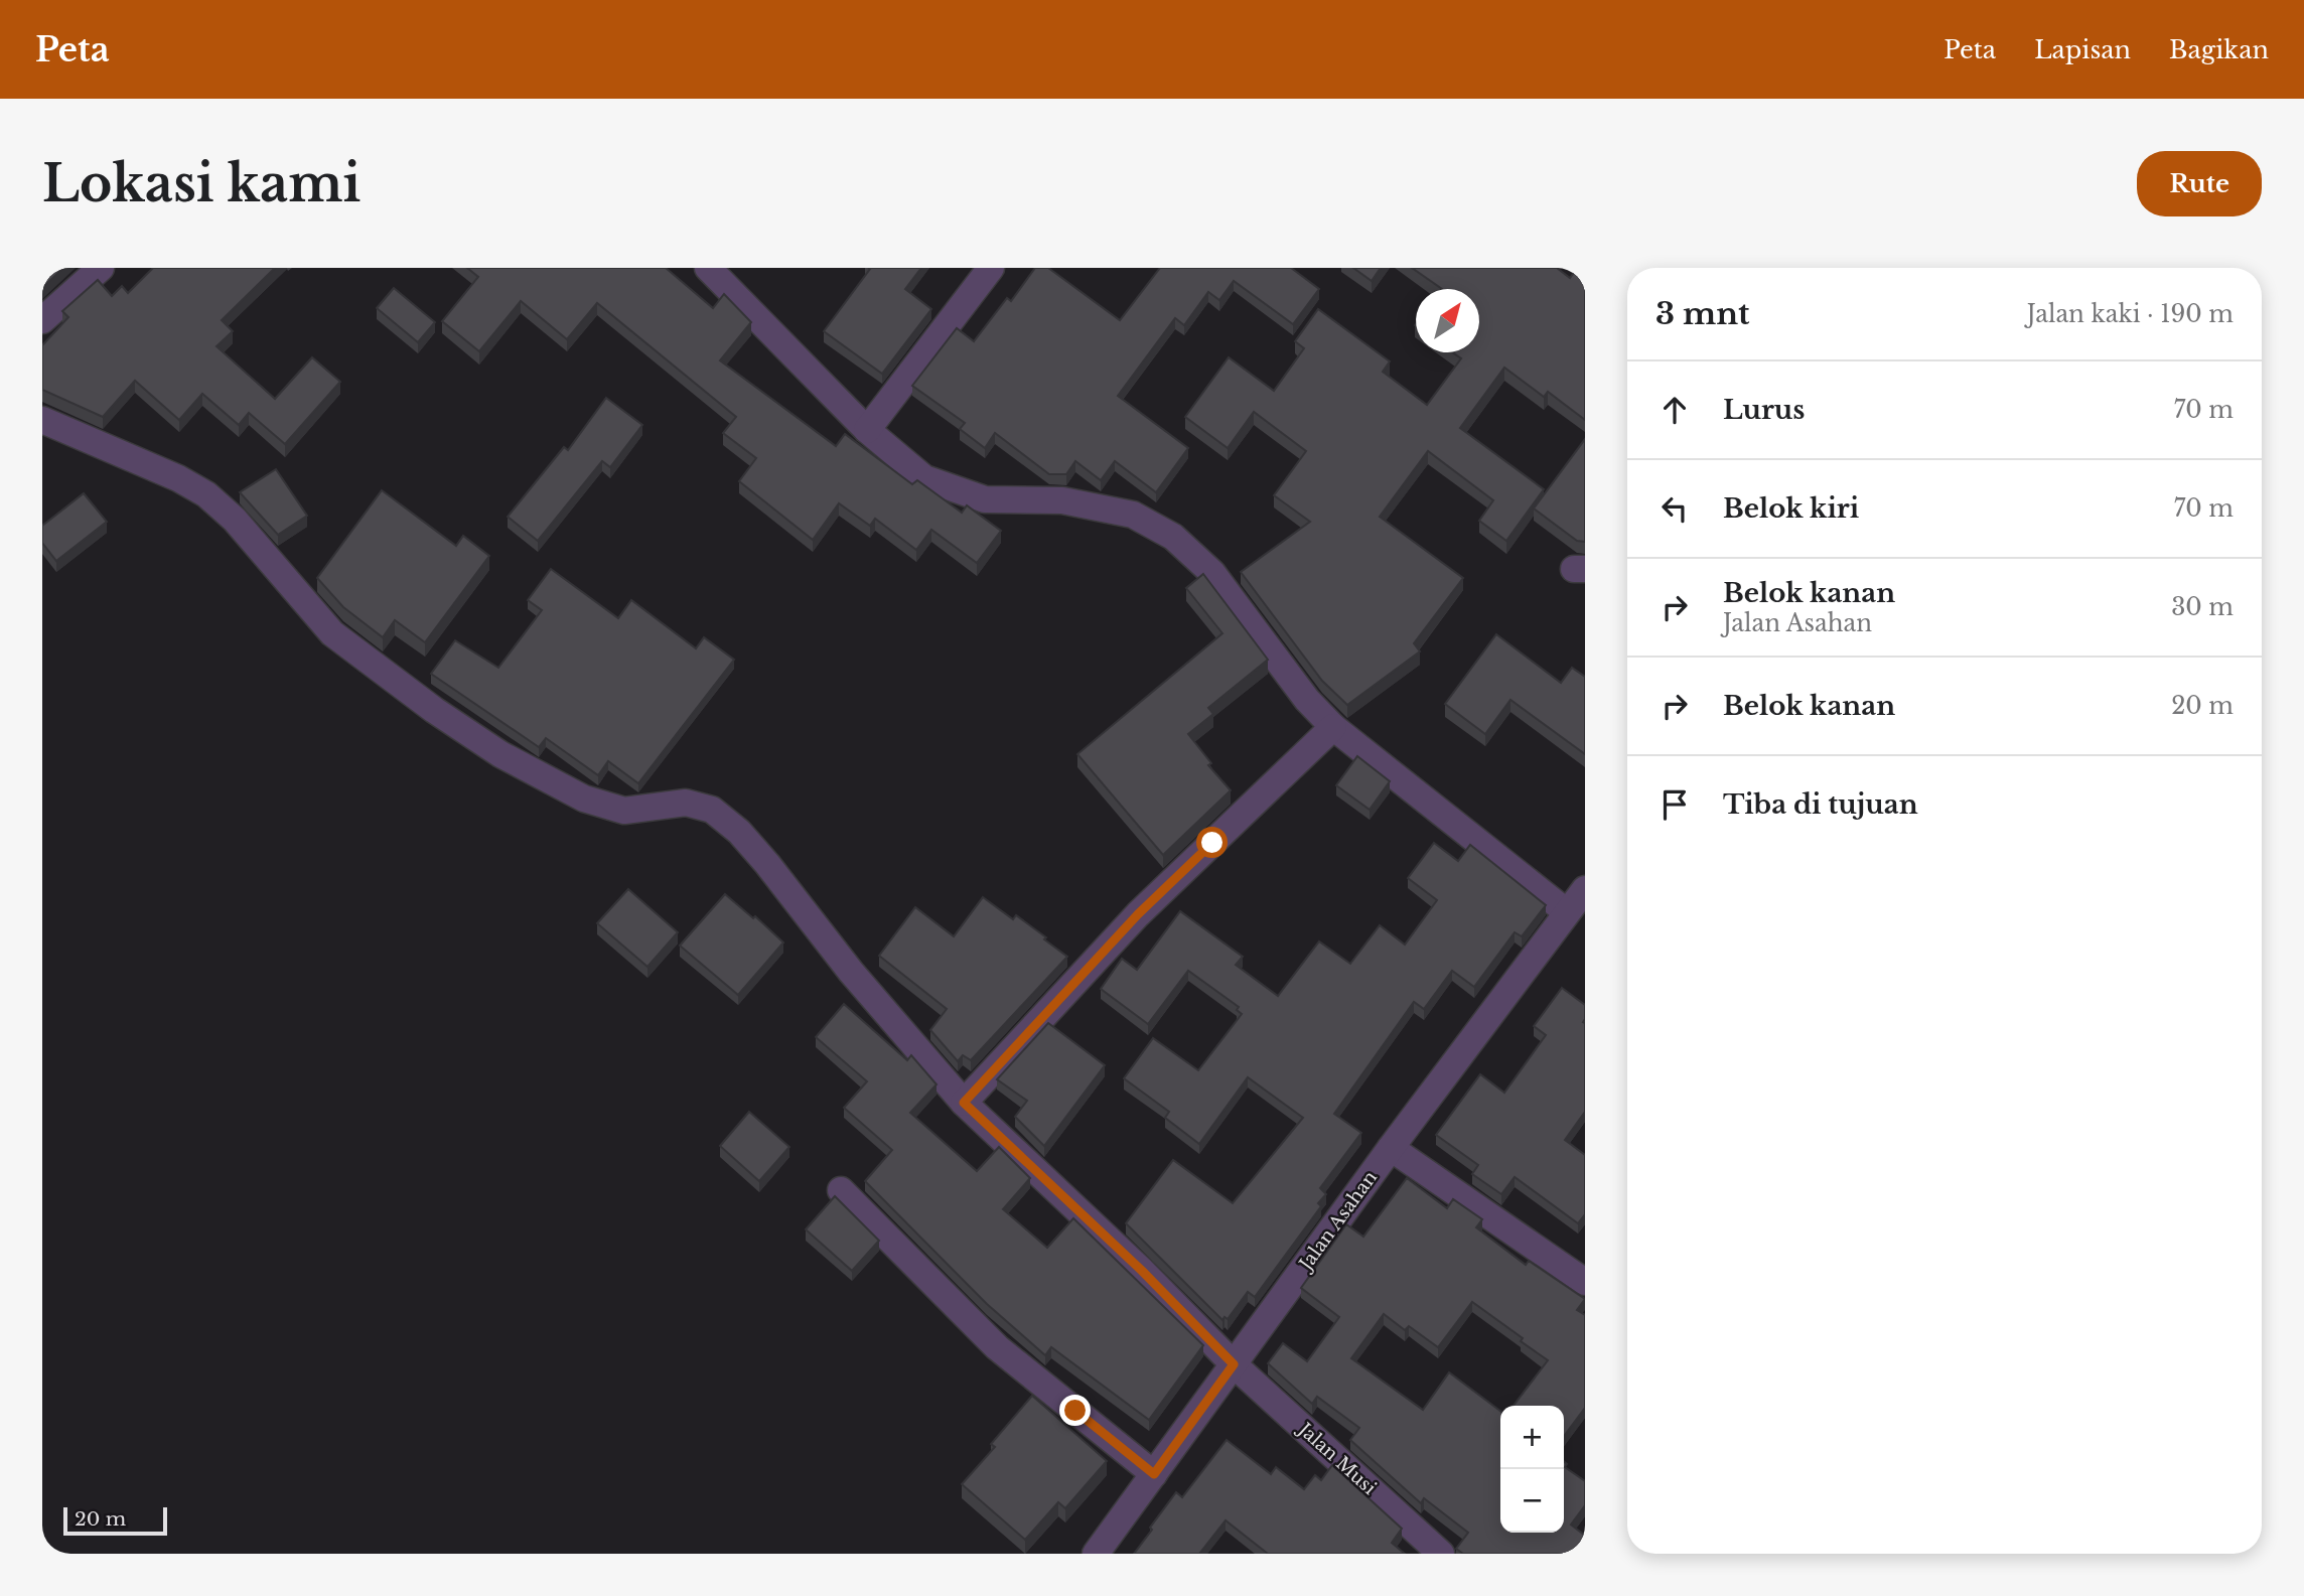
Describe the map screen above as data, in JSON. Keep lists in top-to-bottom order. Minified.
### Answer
{"streets":{"street":["Jalan Asahan","Jalan Musi"]},"crossings":[["Jalan Asahan","Jalan Musi"]],"scale_bar":"20 m","north":"top right","page":{"header":"Peta","nav":["Peta","Lapisan","Bagikan"],"buttons":"Rute","title":"Lokasi kami","heading":["3 mnt","Jalan kaki · 190 m"],"list":[["Lurus","70 m"],["Belok kiri","70 m"],["Belok kanan","Jalan Asahan","30 m"],["Belok kanan","20 m"],"Tiba di tujuan"],"map_buttons":["+","−"],"scale":"20 m"}}
